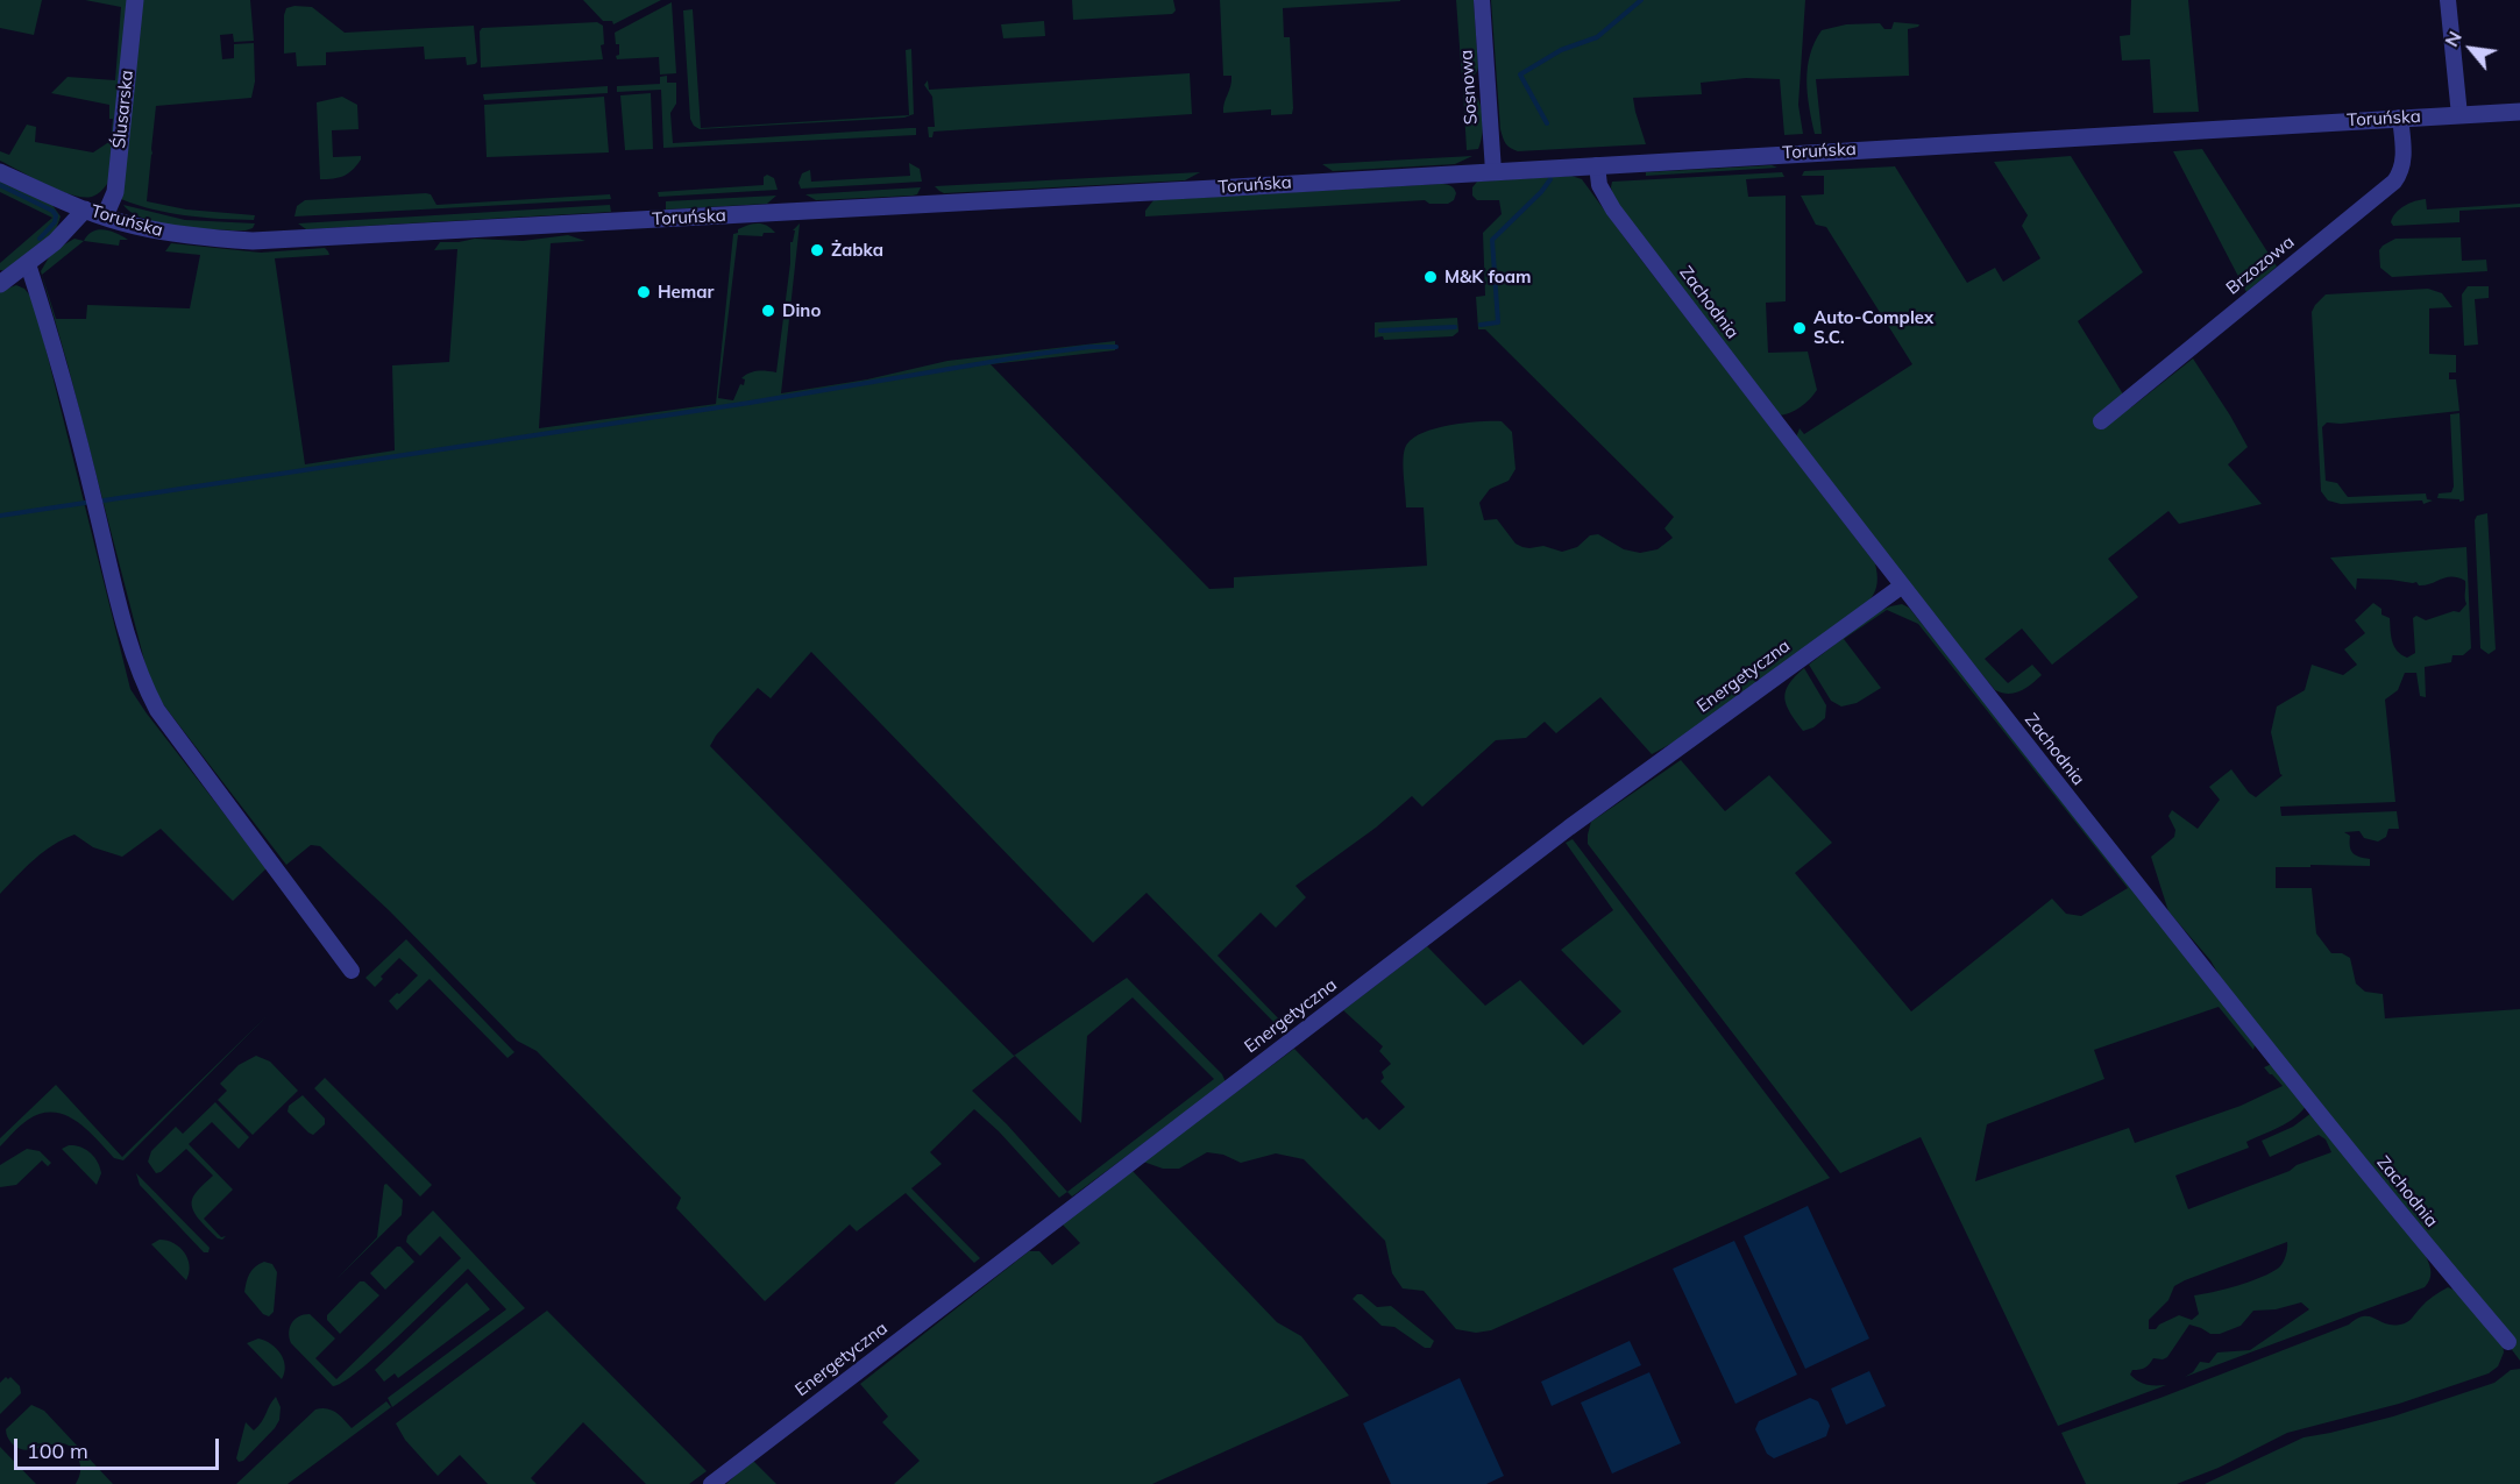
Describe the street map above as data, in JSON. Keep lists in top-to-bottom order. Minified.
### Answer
{"streets":{"street":["Sosnowa","Ślusarska","Toruńska","Brzozowa","Zachodnia","Energetyczna"]},"crossings":[["Sosnowa","Toruńska"],["Ślusarska","Toruńska"],["Toruńska","Brzozowa"],["Toruńska","Zachodnia"],["Zachodnia","Energetyczna"]],"places":["Żabka","M&K foam","Hemar","Dino","Auto-Complex S.C."],"scale_bar":"100 m","north":"top left"}
